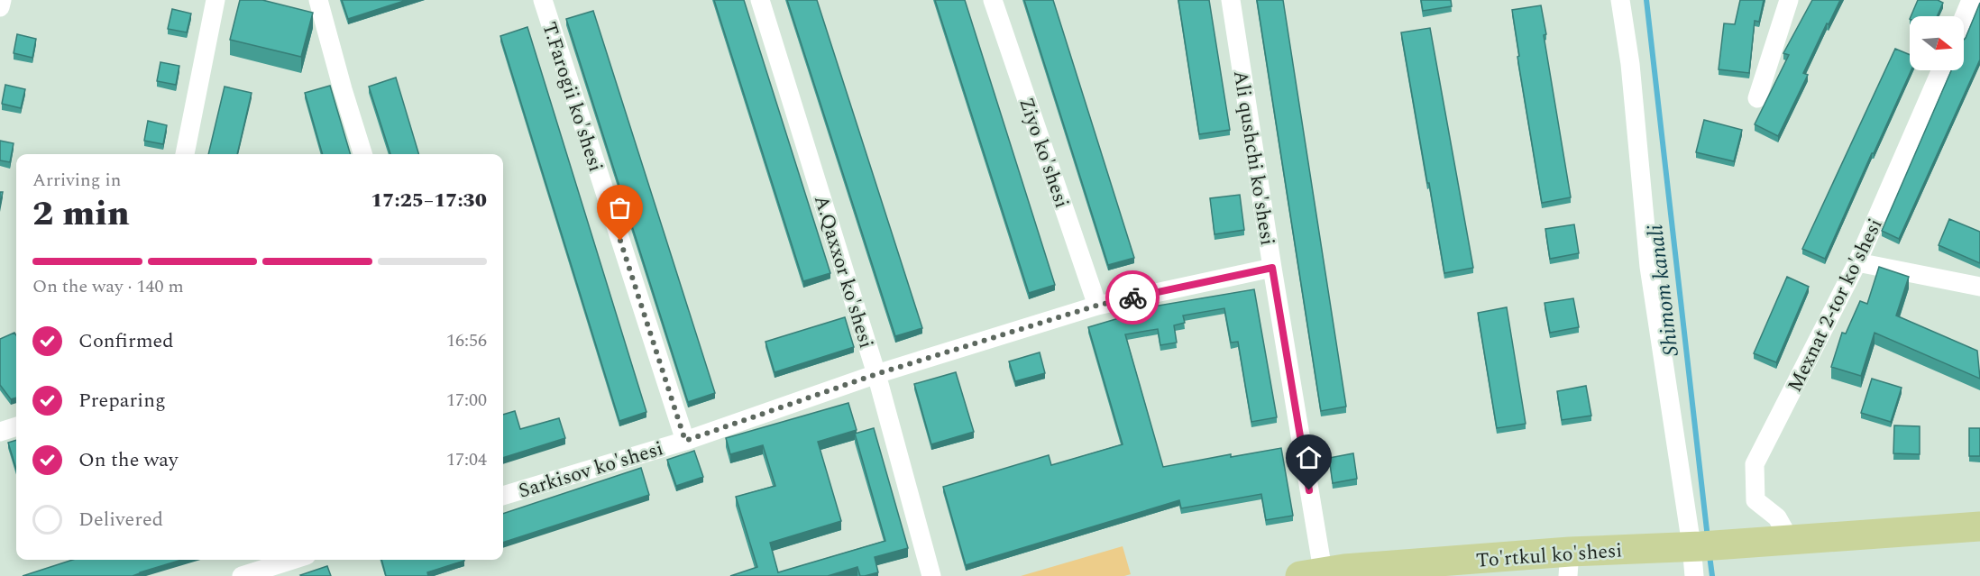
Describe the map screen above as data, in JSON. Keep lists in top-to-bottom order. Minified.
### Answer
{"streets":{"main road":["To'rtkul ko'shesi"],"street":["T.Farogii ko'shesi","Ziyo ko'shesi","Ali qushchi ko'shesi","A.Qaxxor ko'shesi","Mexnat 2-tor ko'shesi","Sarkisov ko'shesi"]},"crossings":[["T.Farogii ko'shesi","Sarkisov ko'shesi"],["Ziyo ko'shesi","Sarkisov ko'shesi"],["Ali qushchi ko'shesi","Sarkisov ko'shesi"],["Ali qushchi ko'shesi","To'rtkul ko'shesi"],["A.Qaxxor ko'shesi","Sarkisov ko'shesi"],["Mexnat 2-tor ko'shesi","To'rtkul ko'shesi"]],"water":["Shimom kanali"],"north":"right","page":{"heading":["2 min","Arriving in","17:25–17:30"],"bar":"On the way · 140 m","list":[["Confirmed","16:56"],["Preparing","17:00"],["On the way","17:04"],"Delivered"]}}
